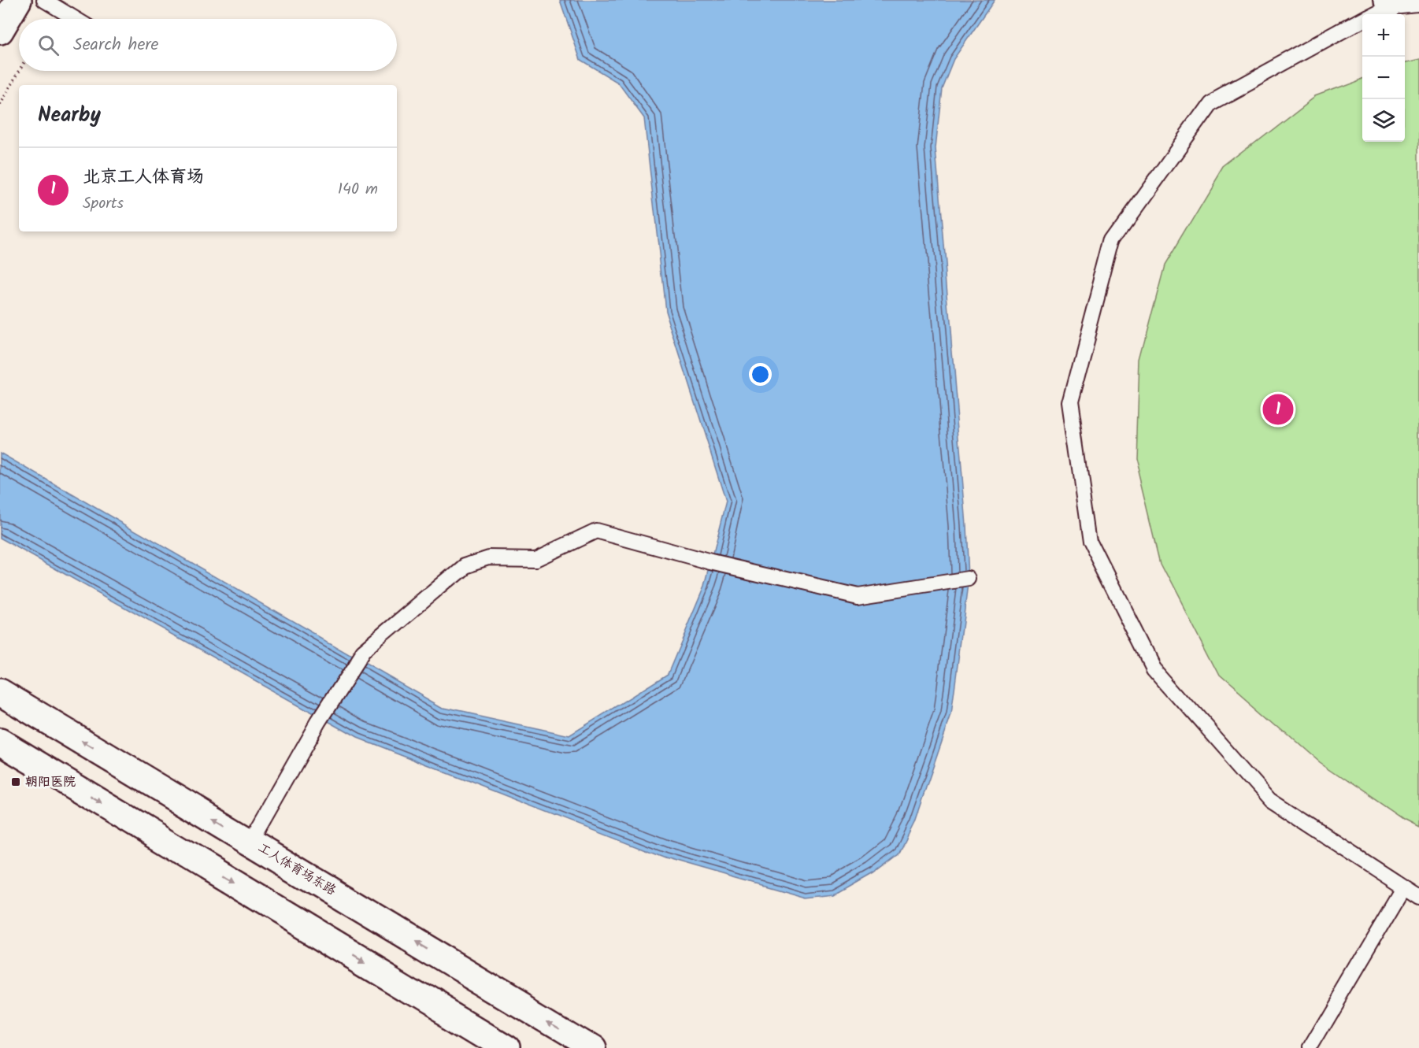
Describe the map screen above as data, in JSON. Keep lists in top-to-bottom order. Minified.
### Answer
{"streets":{"main road":["工人体育场东路"]},"places":{"transit":["朝阳医院"]},"page":{"map_buttons":["+","−"],"search":"Search here","heading":"Nearby","list":[{"mark":"1","name":"北京工人体育场","note":"Sports","value":"140 m"}],"pins":"1"}}
